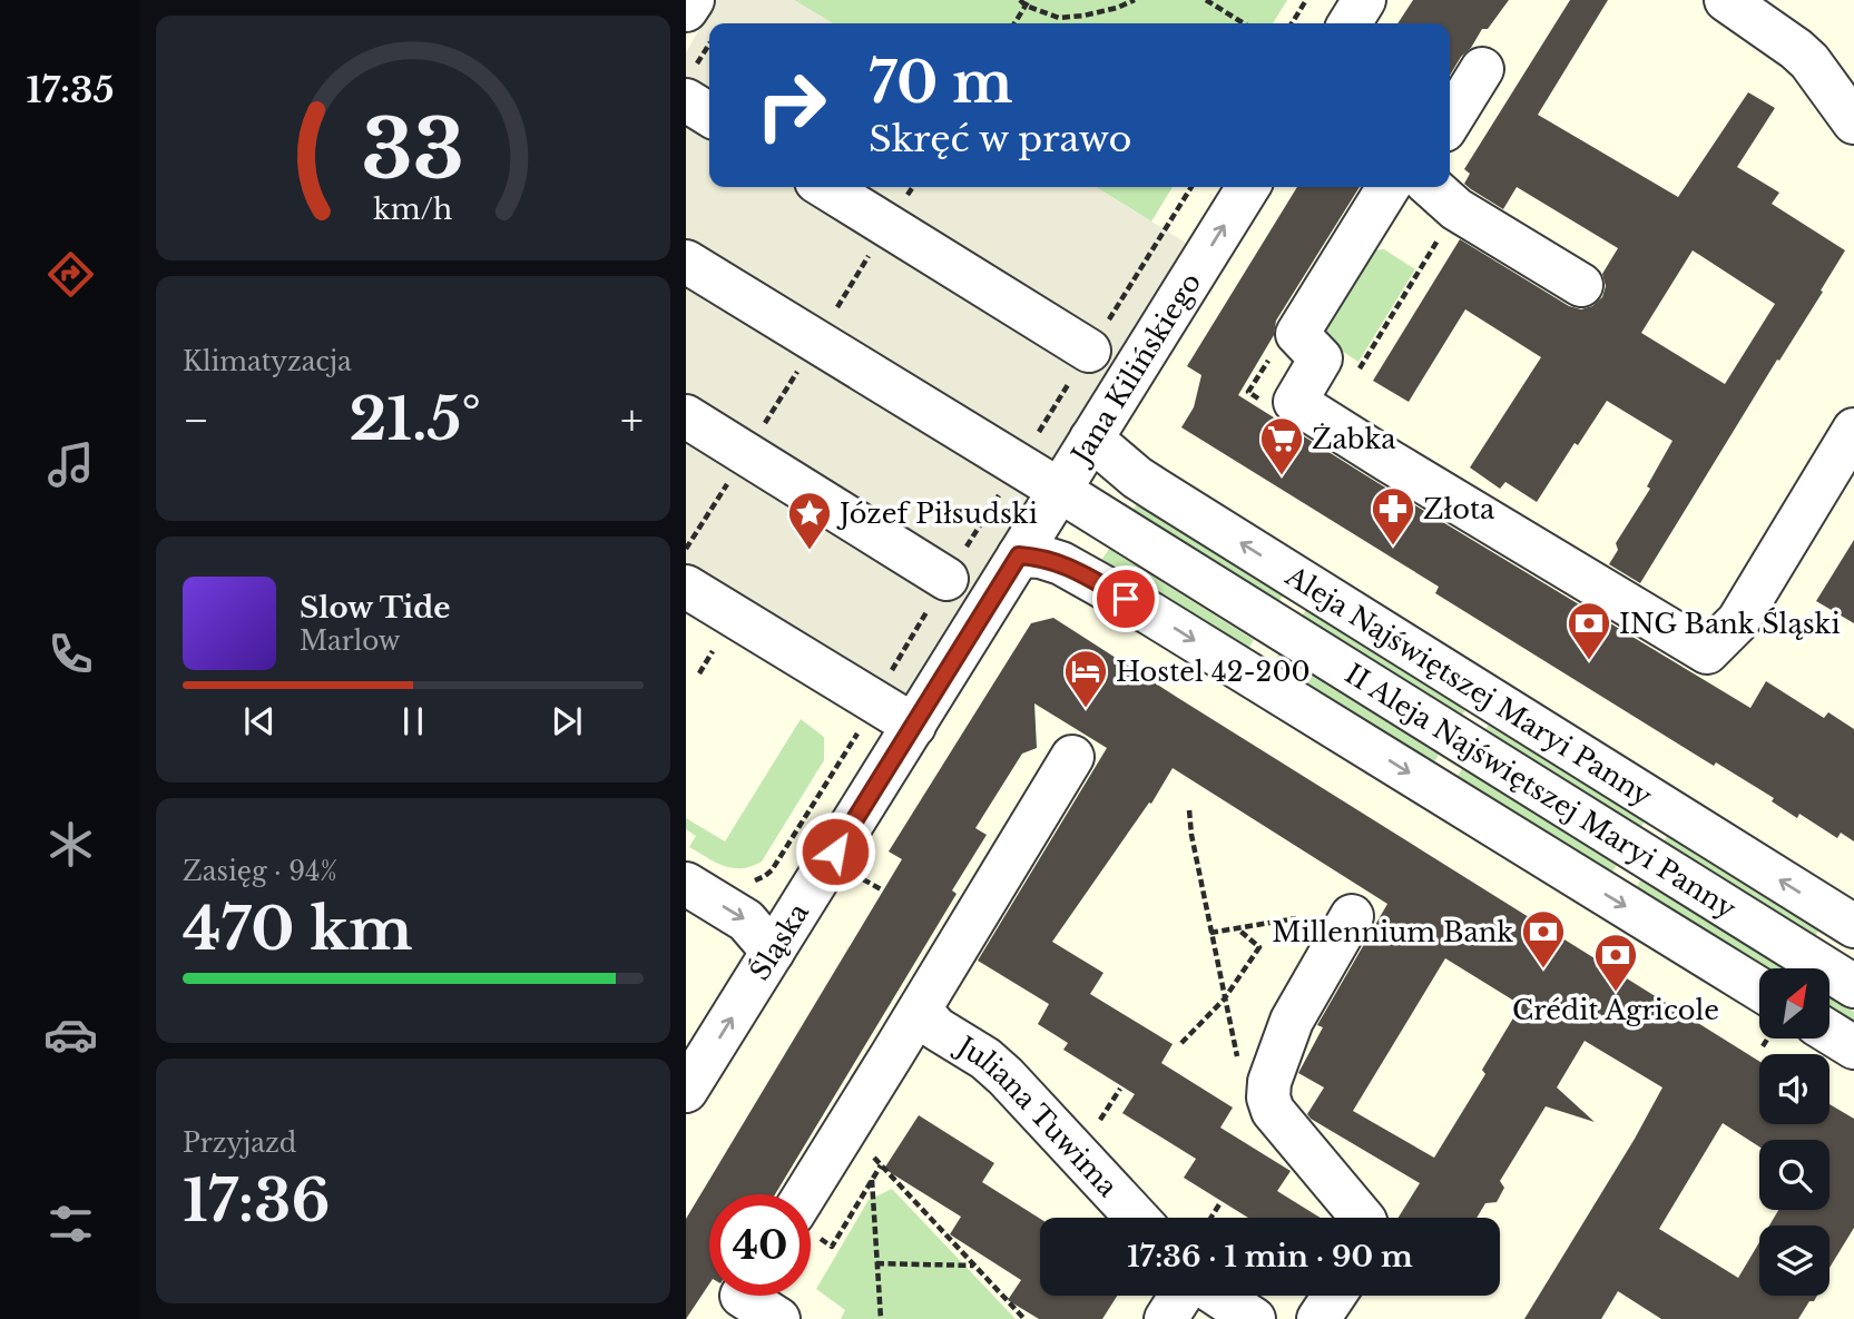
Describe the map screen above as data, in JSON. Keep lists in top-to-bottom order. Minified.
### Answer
{"streets":{"street":["Jana Kilińskiego","Aleja Najświętszej Maryi Panny","II Aleja Najświętszej Maryi Panny","Śląska","Juliana Tuwima"]},"crossings":[["Jana Kilińskiego","Aleja Najświętszej Maryi Panny"],["Jana Kilińskiego","II Aleja Najświętszej Maryi Panny"],["Jana Kilińskiego","Śląska"]],"one_way":["Jana Kilińskiego"],"places":{"supermarket":["Żabka"],"pharmacy":["Złota"],"place":["Józef Piłsudski"],"bank":["ING Bank Śląski","Millennium Bank","Crédit Agricole"],"hotel":["Hostel 42-200"]},"north":"top right","page":{"tabs":"17:35","turn":["70 m","Skręć w prawo"],"tile":["Klimatyzacja",["Zasięg · 94%","470 km"],["Przyjazd","17:36"]],"heat":["−","21.5°","+"],"song":["Slow Tide","Marlow"],"limit":"40","trip":"17:36 · 1 min · 90 m","gauge":["33","km/h"]}}
